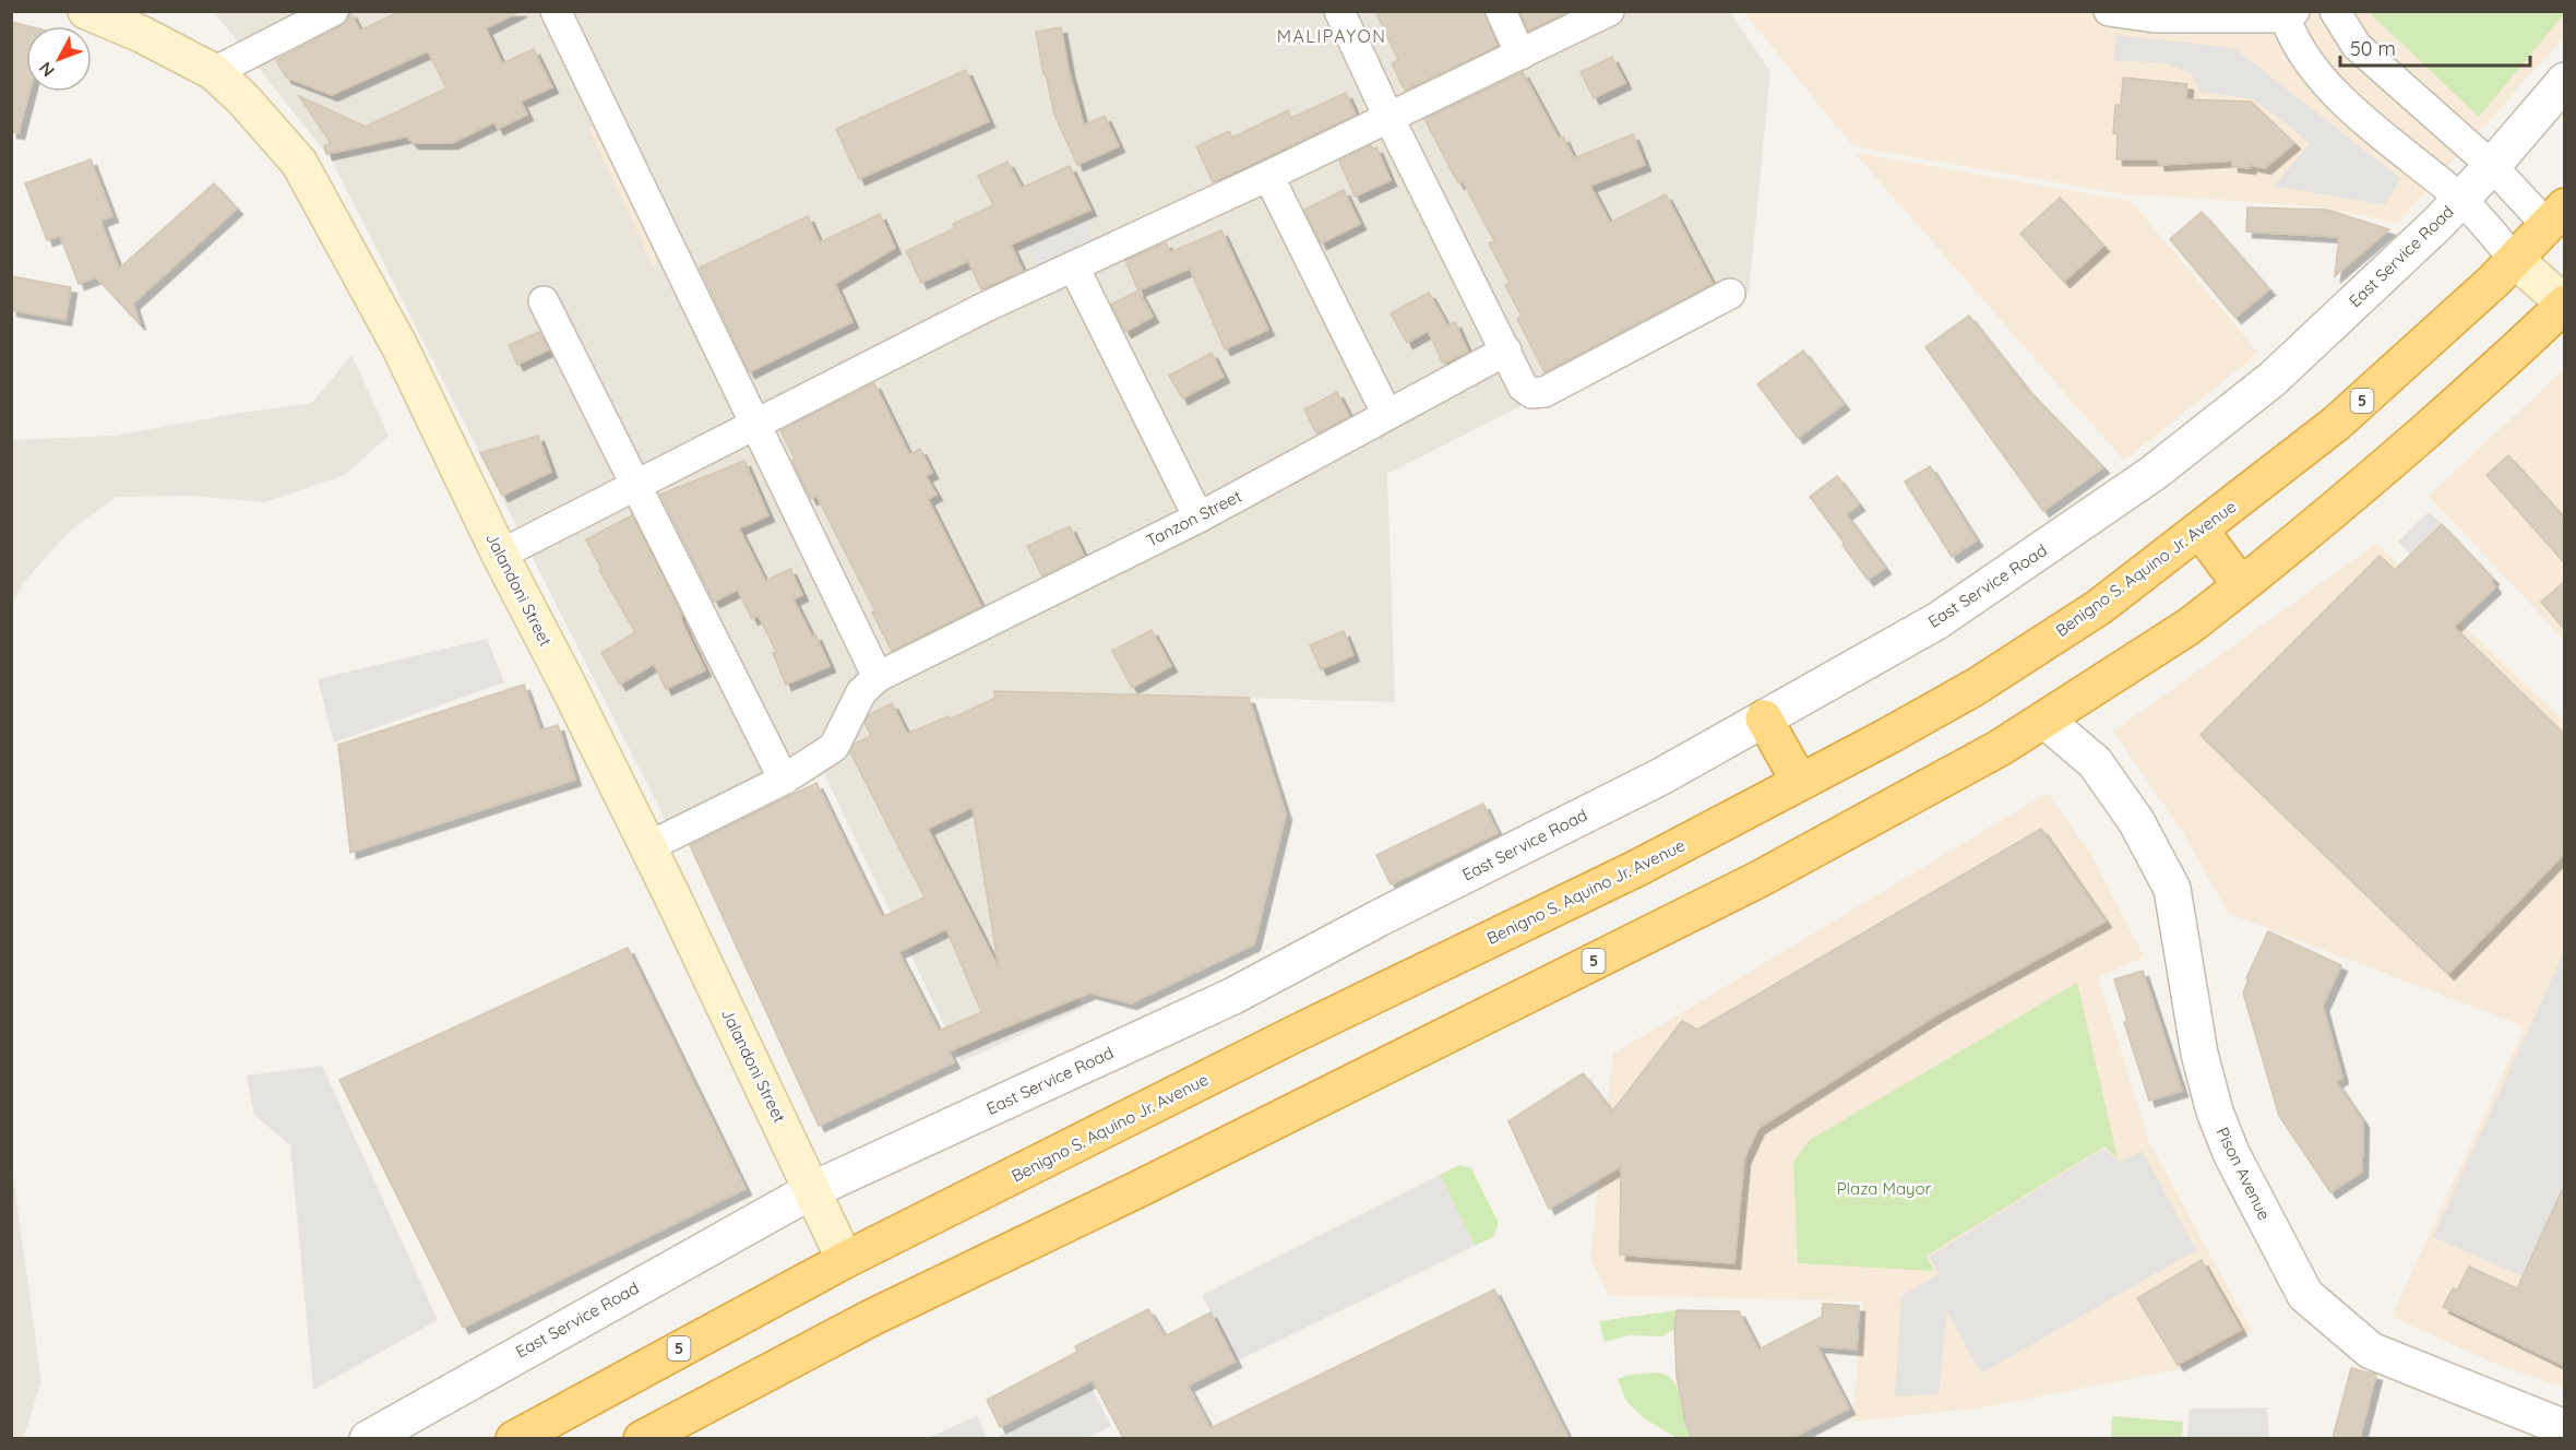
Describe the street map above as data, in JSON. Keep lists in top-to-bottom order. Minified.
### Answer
{"streets":{"highway":["5","Benigno S. Aquino Jr. Avenue"],"main road":["Jalandoni Street"],"street":["East Service Road","Tanzon Street","Pison Avenue"]},"crossings":[["East Service Road","Jalandoni Street"],["5","Pison Avenue"],["Benigno S. Aquino Jr. Avenue","Jalandoni Street"]],"districts":["MALIPAYON"],"parks":["Plaza Mayor"],"scale_bar":"50 m","north":"bottom left"}
